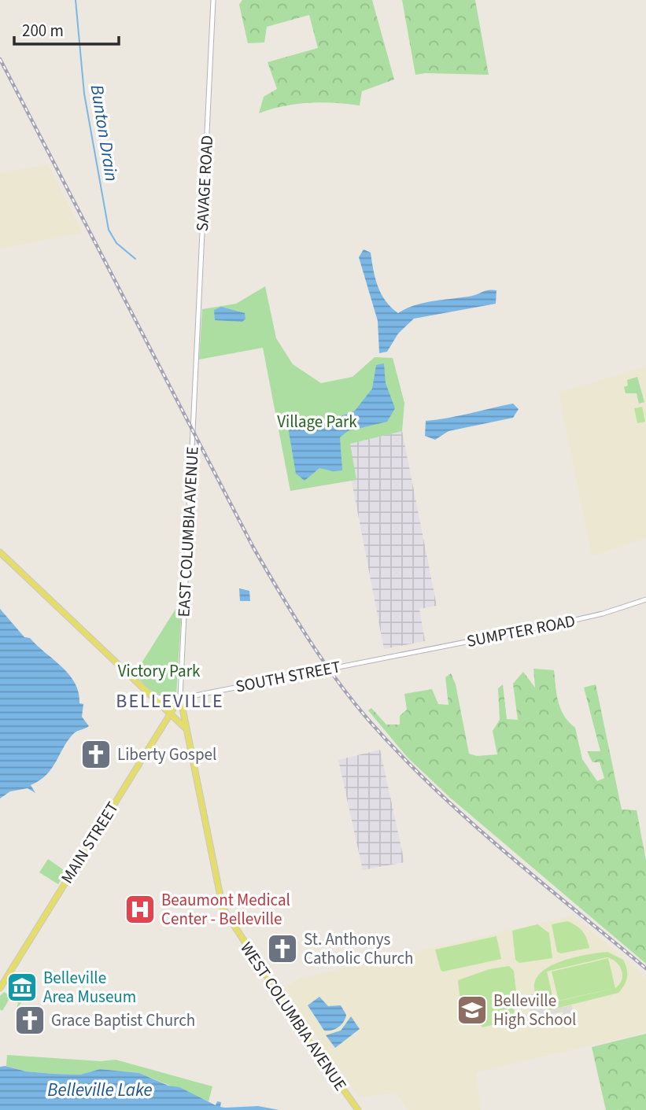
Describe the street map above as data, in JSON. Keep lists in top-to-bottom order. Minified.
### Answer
{"streets":{"main road":["MAIN STREET","WEST COLUMBIA AVENUE"],"street":["SAVAGE ROAD","EAST COLUMBIA AVENUE","SUMPTER ROAD","SOUTH STREET"]},"crossings":[["SAVAGE ROAD","EAST COLUMBIA AVENUE"],["EAST COLUMBIA AVENUE","SOUTH STREET"],["EAST COLUMBIA AVENUE","MAIN STREET"],["EAST COLUMBIA AVENUE","WEST COLUMBIA AVENUE"],["SUMPTER ROAD","SOUTH STREET"],["SOUTH STREET","MAIN STREET"],["SOUTH STREET","WEST COLUMBIA AVENUE"],["MAIN STREET","WEST COLUMBIA AVENUE"]],"districts":["BELLEVILLE"],"water":["Bunton Drain","Belleville Lake"],"parks":["Village Park","Victory Park"],"places":{"church":["Liberty Gospel","St. Anthonys Catholic Church","Grace Baptist Church"],"hospital":["Beaumont Medical Center - Belleville"],"museum":["Belleville Area Museum"],"school or university":["Belleville High School"]},"scale_bar":"200 m"}
